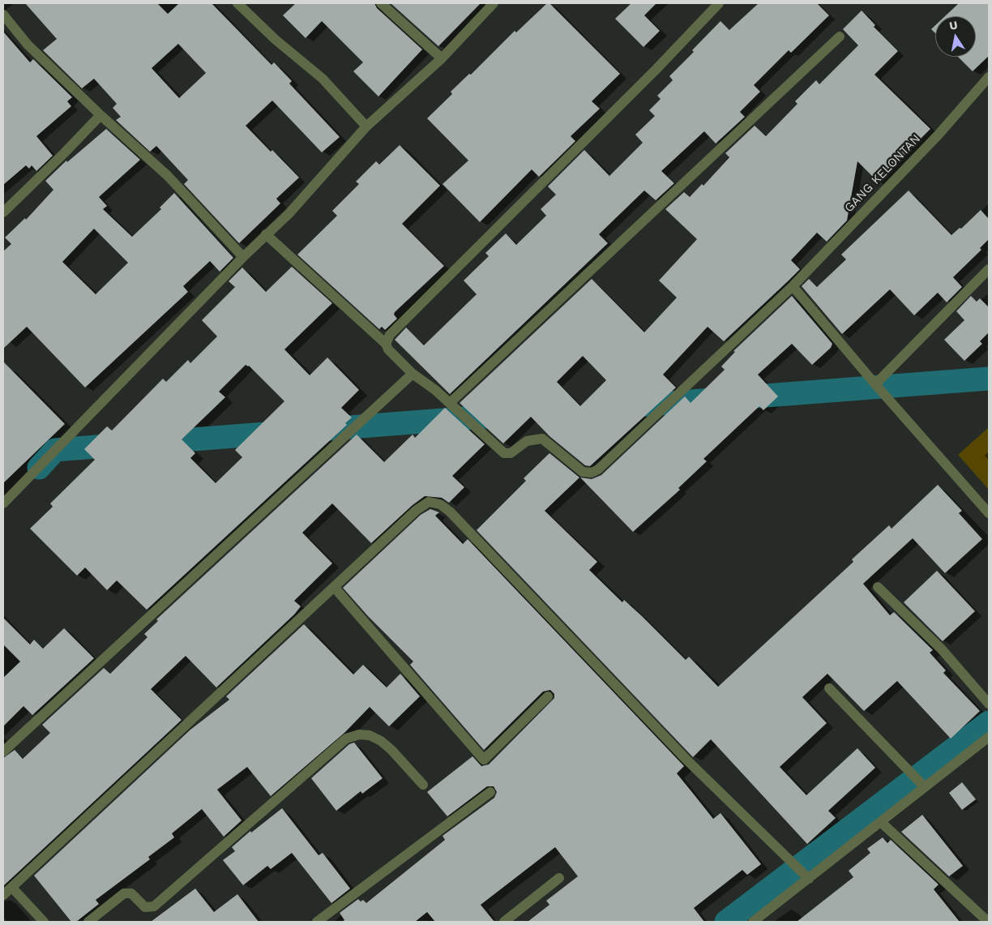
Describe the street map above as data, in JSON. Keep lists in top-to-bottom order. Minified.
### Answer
{"streets":{"street":["GANG KELONTAN"]},"north":"top"}
